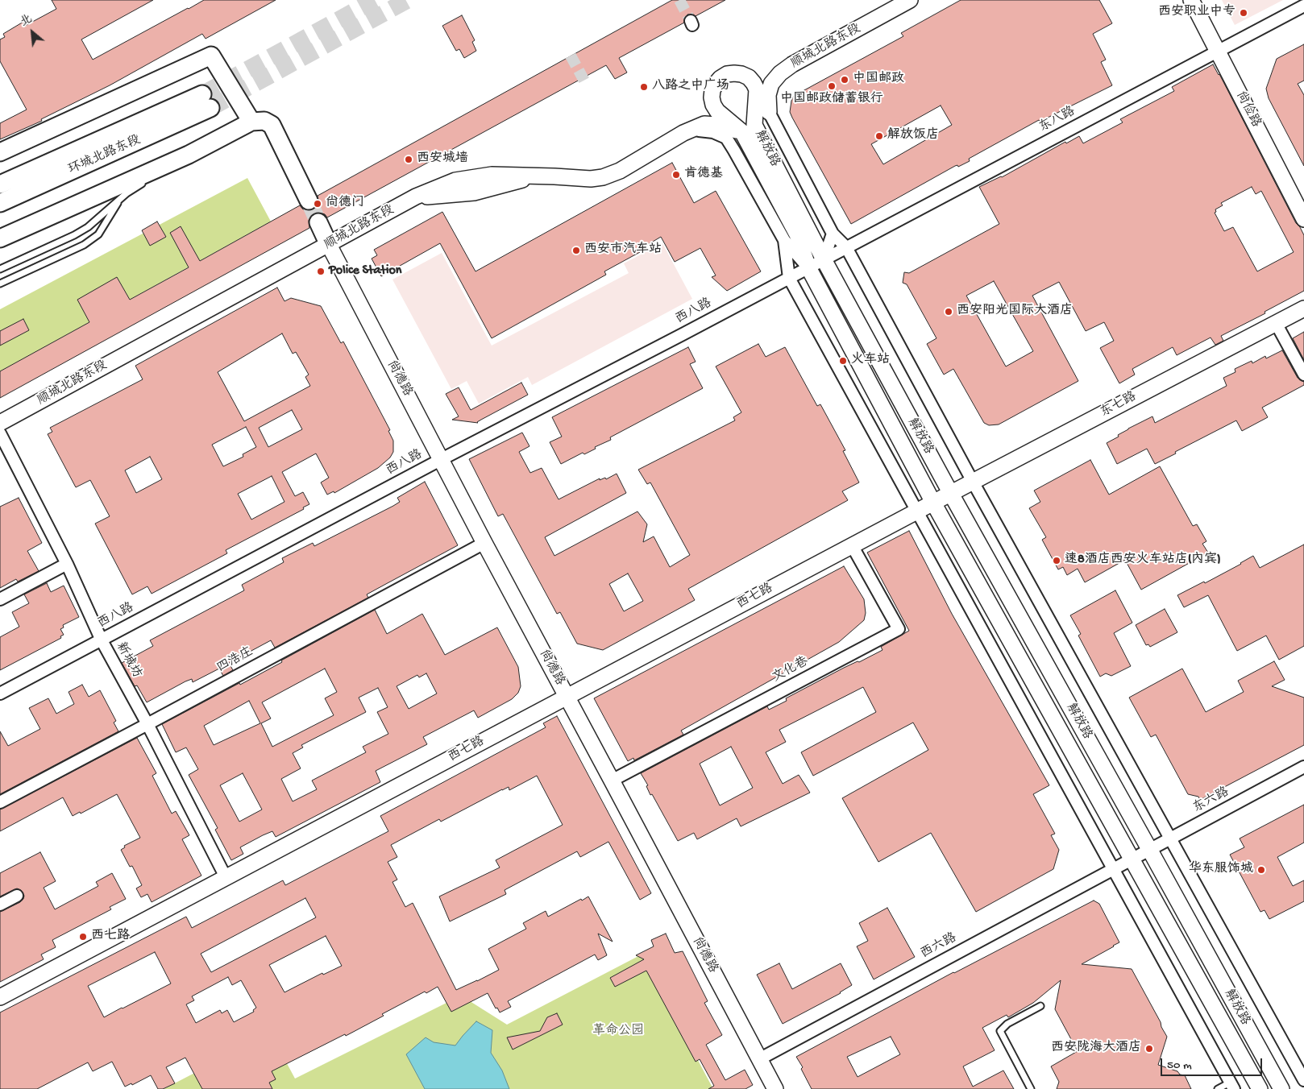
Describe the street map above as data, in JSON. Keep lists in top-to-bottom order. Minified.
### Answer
{"streets":{"main road":["环城北路东段"],"street":["顺城北路东段","尚俭路","东八路","解放路","西八路","尚德路","东七路","西七路","新城坊","四浩庄","文化巷","东六路","西六路"]},"crossings":[["顺城北路东段","解放路"],["顺城北路东段","尚德路"],["尚俭路","东八路"],["东八路","解放路"],["东八路","西八路"],["解放路","西八路"],["解放路","东七路"],["解放路","西七路"],["解放路","东六路"],["解放路","西六路"],["西八路","尚德路"],["西八路","新城坊"],["尚德路","西七路"],["尚德路","四浩庄"],["尚德路","文化巷"],["尚德路","西六路"],["东七路","西七路"],["西七路","新城坊"],["西七路","文化巷"],["新城坊","四浩庄"],["东六路","西六路"]],"parks":["革命公园"],"places":["西安职业中专","中国邮政","中国邮政储蓄银行","八路之中广场","解放饭店","西安城墙","肯德基","尚德门","西安市汽车站","Police Station","西安阳光国际大酒店","火车站","速8酒店西安火车站店(内宾)","华东服饰城","西七路","西安陇海大酒店"],"scale_bar":"50 m","north":"top left"}
